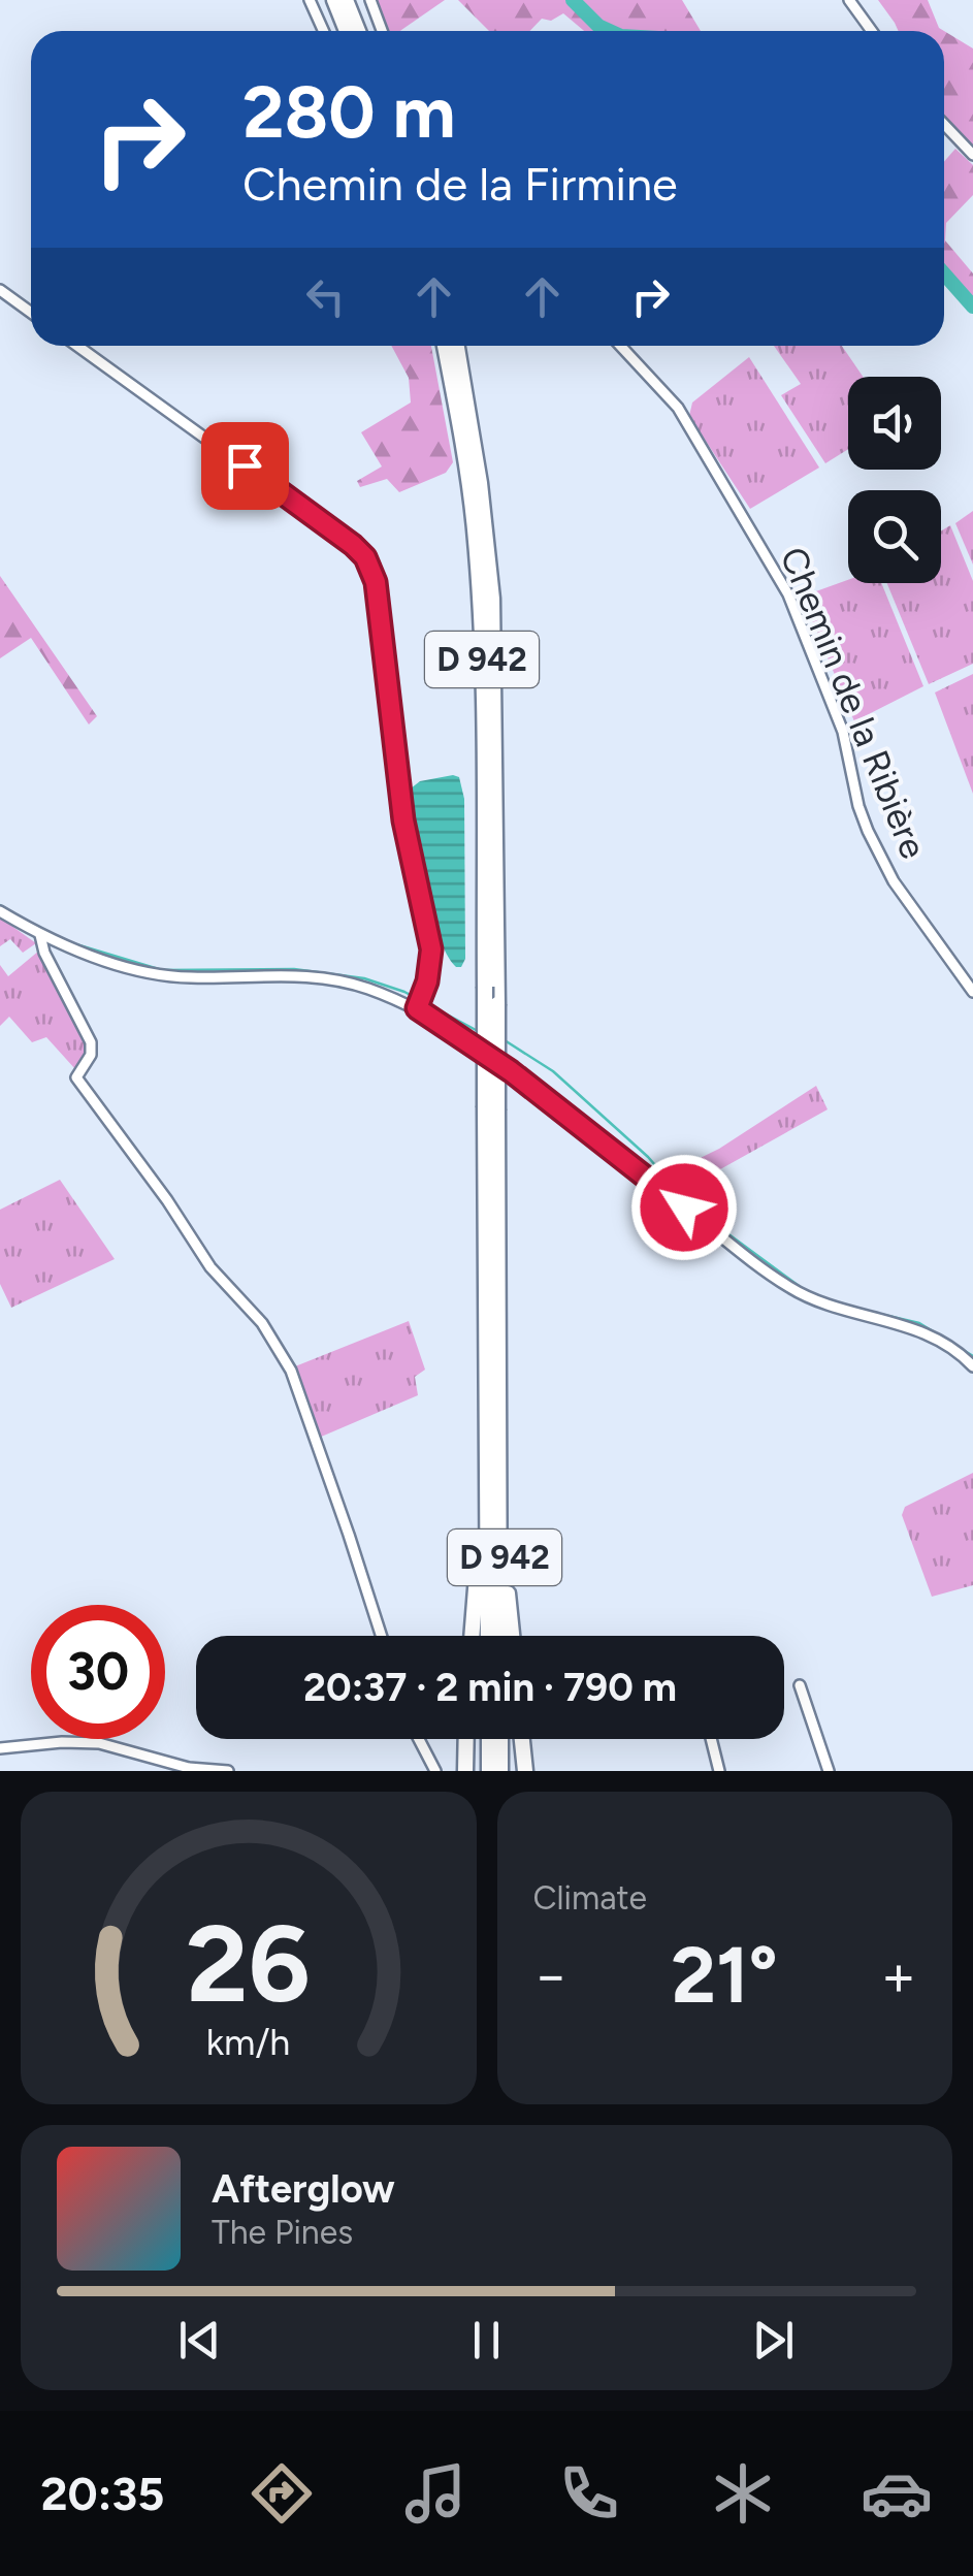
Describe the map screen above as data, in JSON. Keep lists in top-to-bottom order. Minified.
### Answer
{"streets":{"highway":["D 942"],"street":["Chemin de la Ribière"]},"page":{"turn":["280 m","Chemin de la Firmine"],"limit":"30","trip":"20:37 · 2 min · 790 m","tile":"Climate","heat":["−","21°","+"],"song":["Afterglow","The Pines"],"tabs":"20:35","gauge":["26","km/h"]}}
